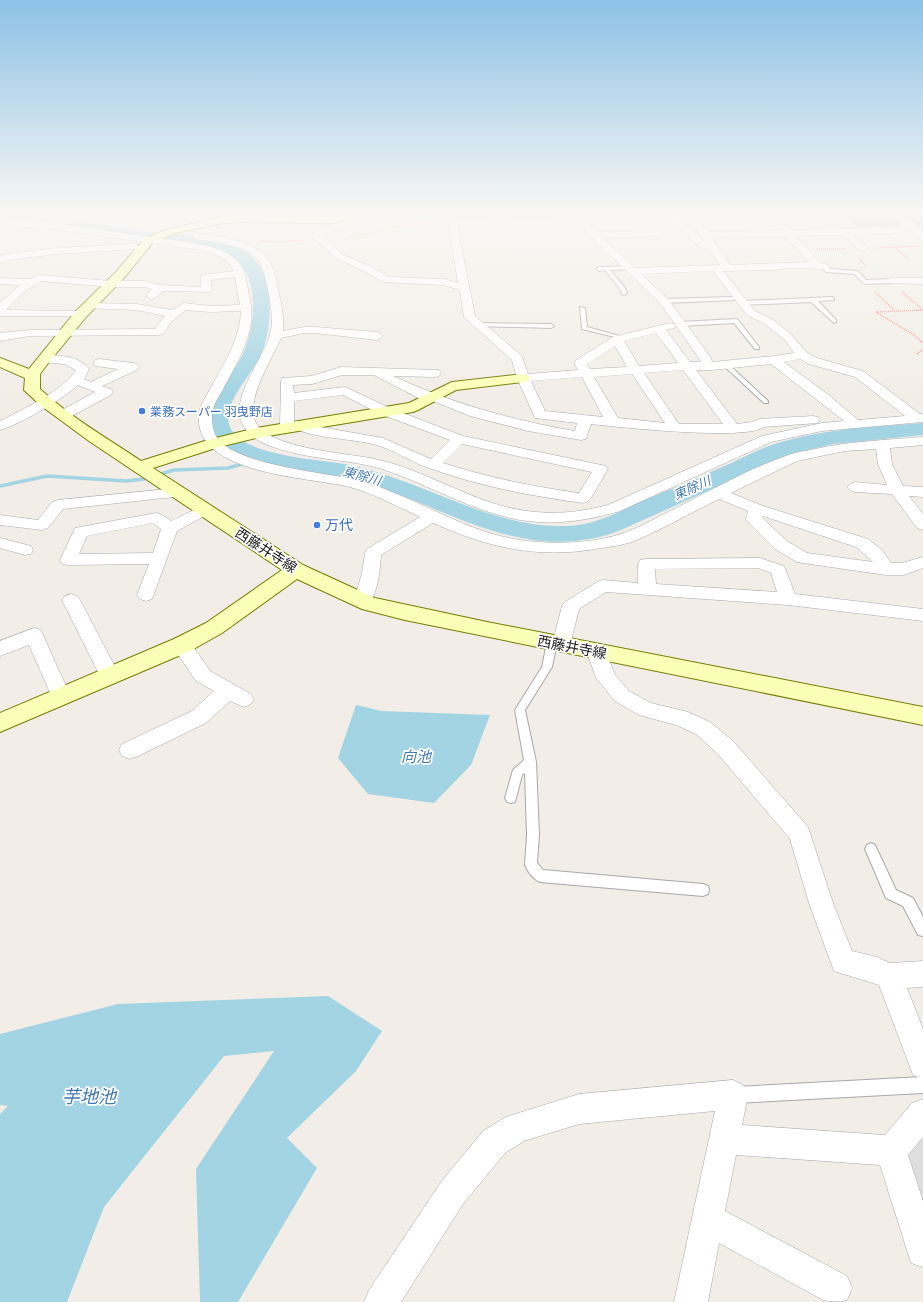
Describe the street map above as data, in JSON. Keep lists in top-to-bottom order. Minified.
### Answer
{"streets":{"main road":["西藤井寺線"]},"water":["東除川","向池","芋地池"],"places":["業務スーパー 羽曳野店","万代"]}
